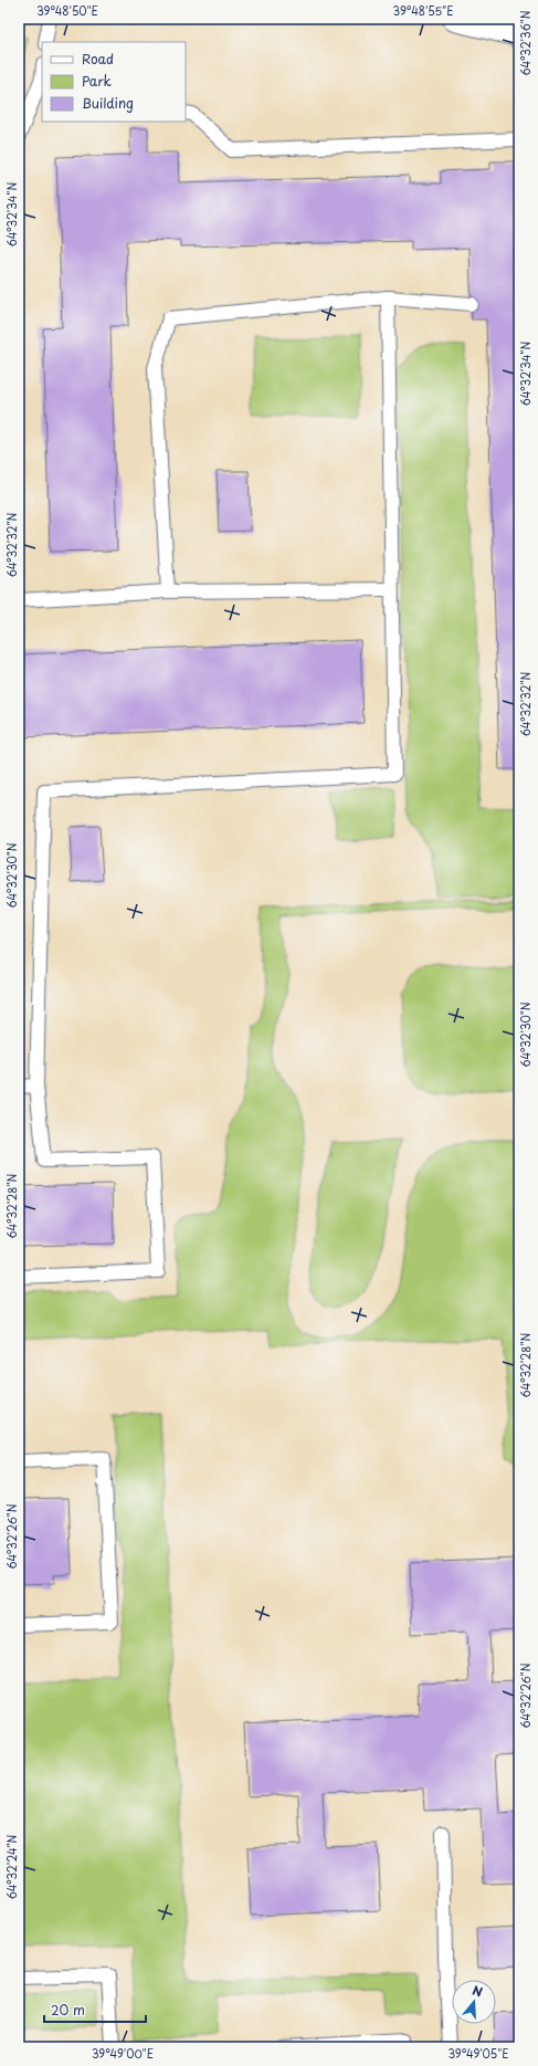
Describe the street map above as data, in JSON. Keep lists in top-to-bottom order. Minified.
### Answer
{"legend":["Road","Park","Building"],"scale_bar":"20 m","north":"top","coordinates":["39°48'50\"E","39°48'55\"E","64°32'36\"N","64°32'34\"N","64°32'32\"N","64°32'30\"N","64°32'28\"N","64°32'26\"N","64°32'24\"N","39°49'00\"E","39°49'05\"E"]}
